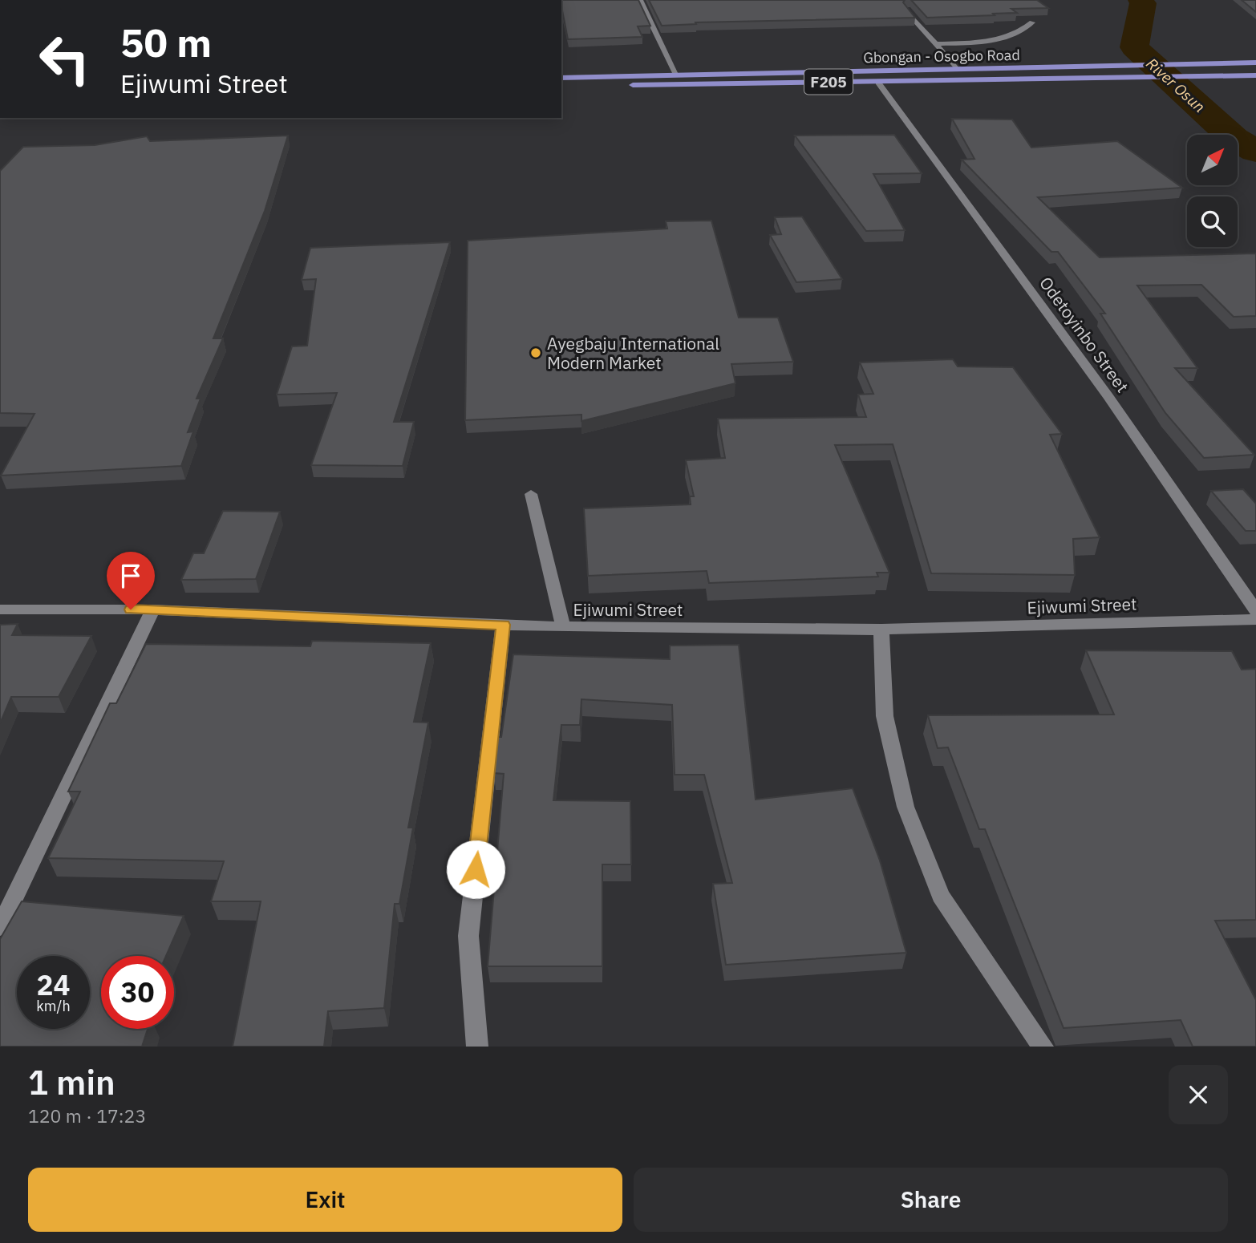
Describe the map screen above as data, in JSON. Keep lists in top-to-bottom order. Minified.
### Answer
{"streets":{"main road":["Gbongan - Osogbo Road","F205"],"street":["Odetoyinbo Street","Ejiwumi Street"]},"crossings":[["Gbongan - Osogbo Road","Odetoyinbo Street"]],"water":["River Osun"],"places":["Ayegbaju International Modern Market"],"north":"top right","page":{"turn":["50 m","Ejiwumi Street"],"speed":"24 km/h","limit":"30","heading":["1 min","120 m · 17:23"],"buttons":["Exit","Share"]}}
